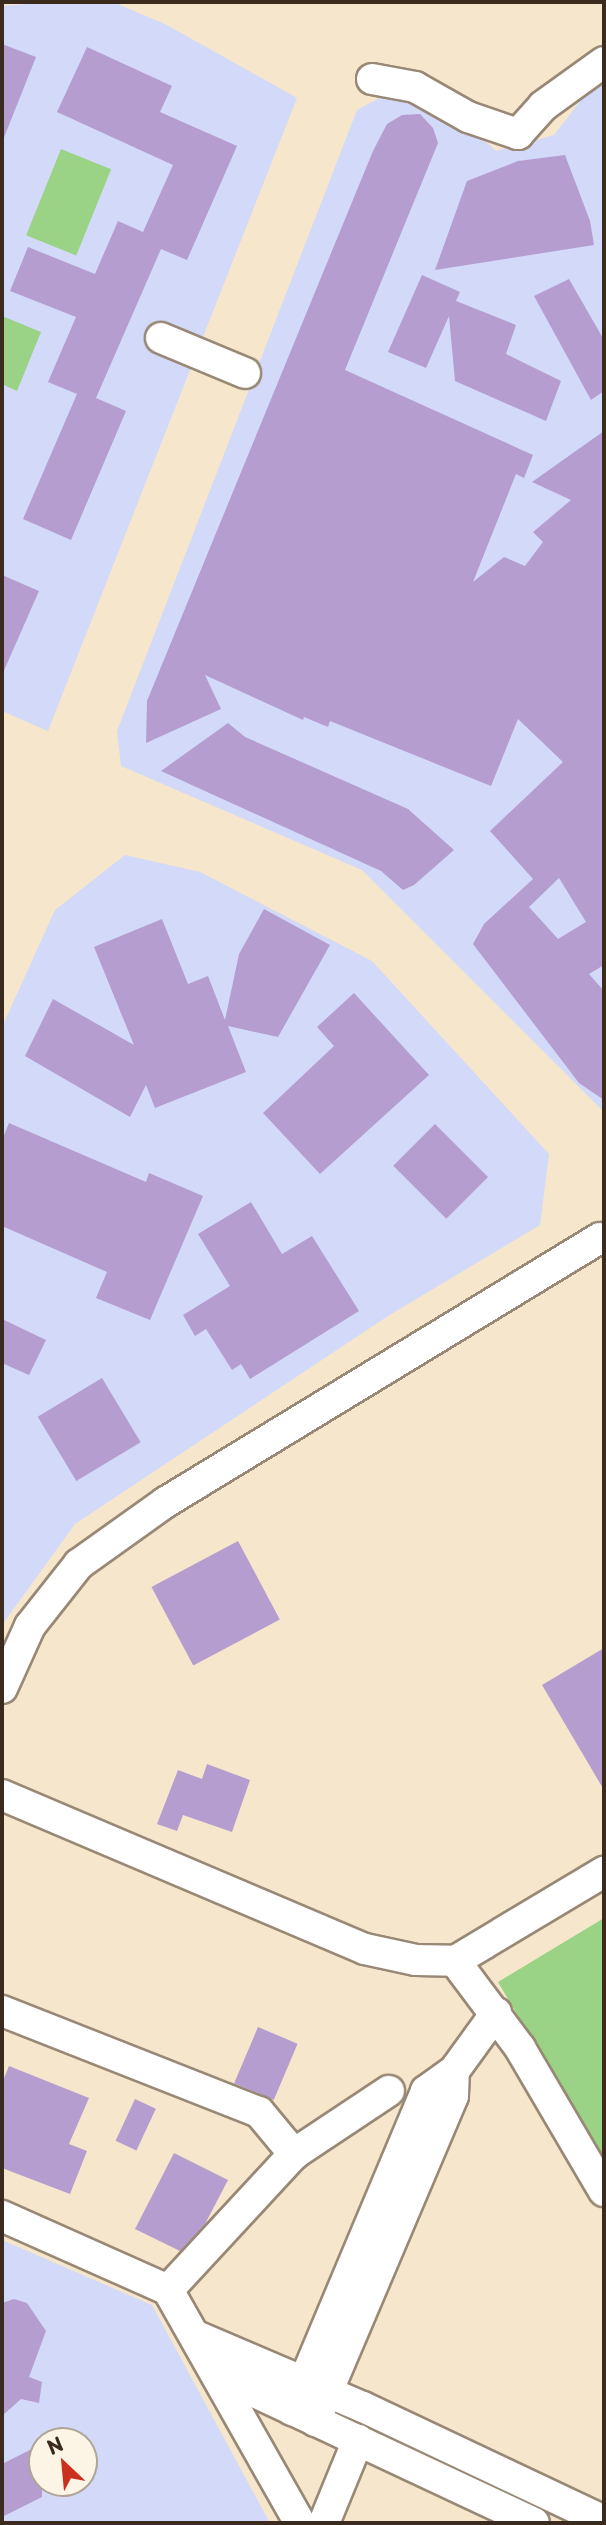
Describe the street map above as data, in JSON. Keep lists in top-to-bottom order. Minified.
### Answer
{"north":"top left"}
